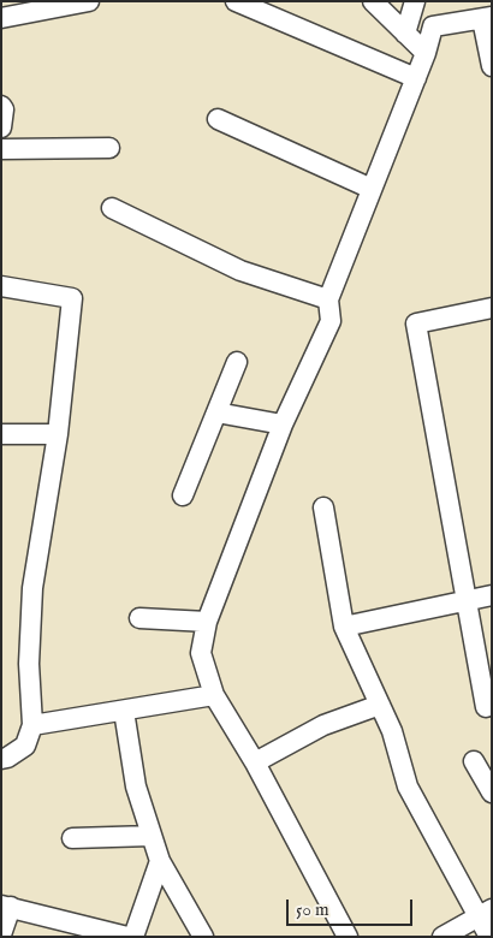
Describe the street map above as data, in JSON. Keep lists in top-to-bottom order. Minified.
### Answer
{"scale_bar":"50 m"}
